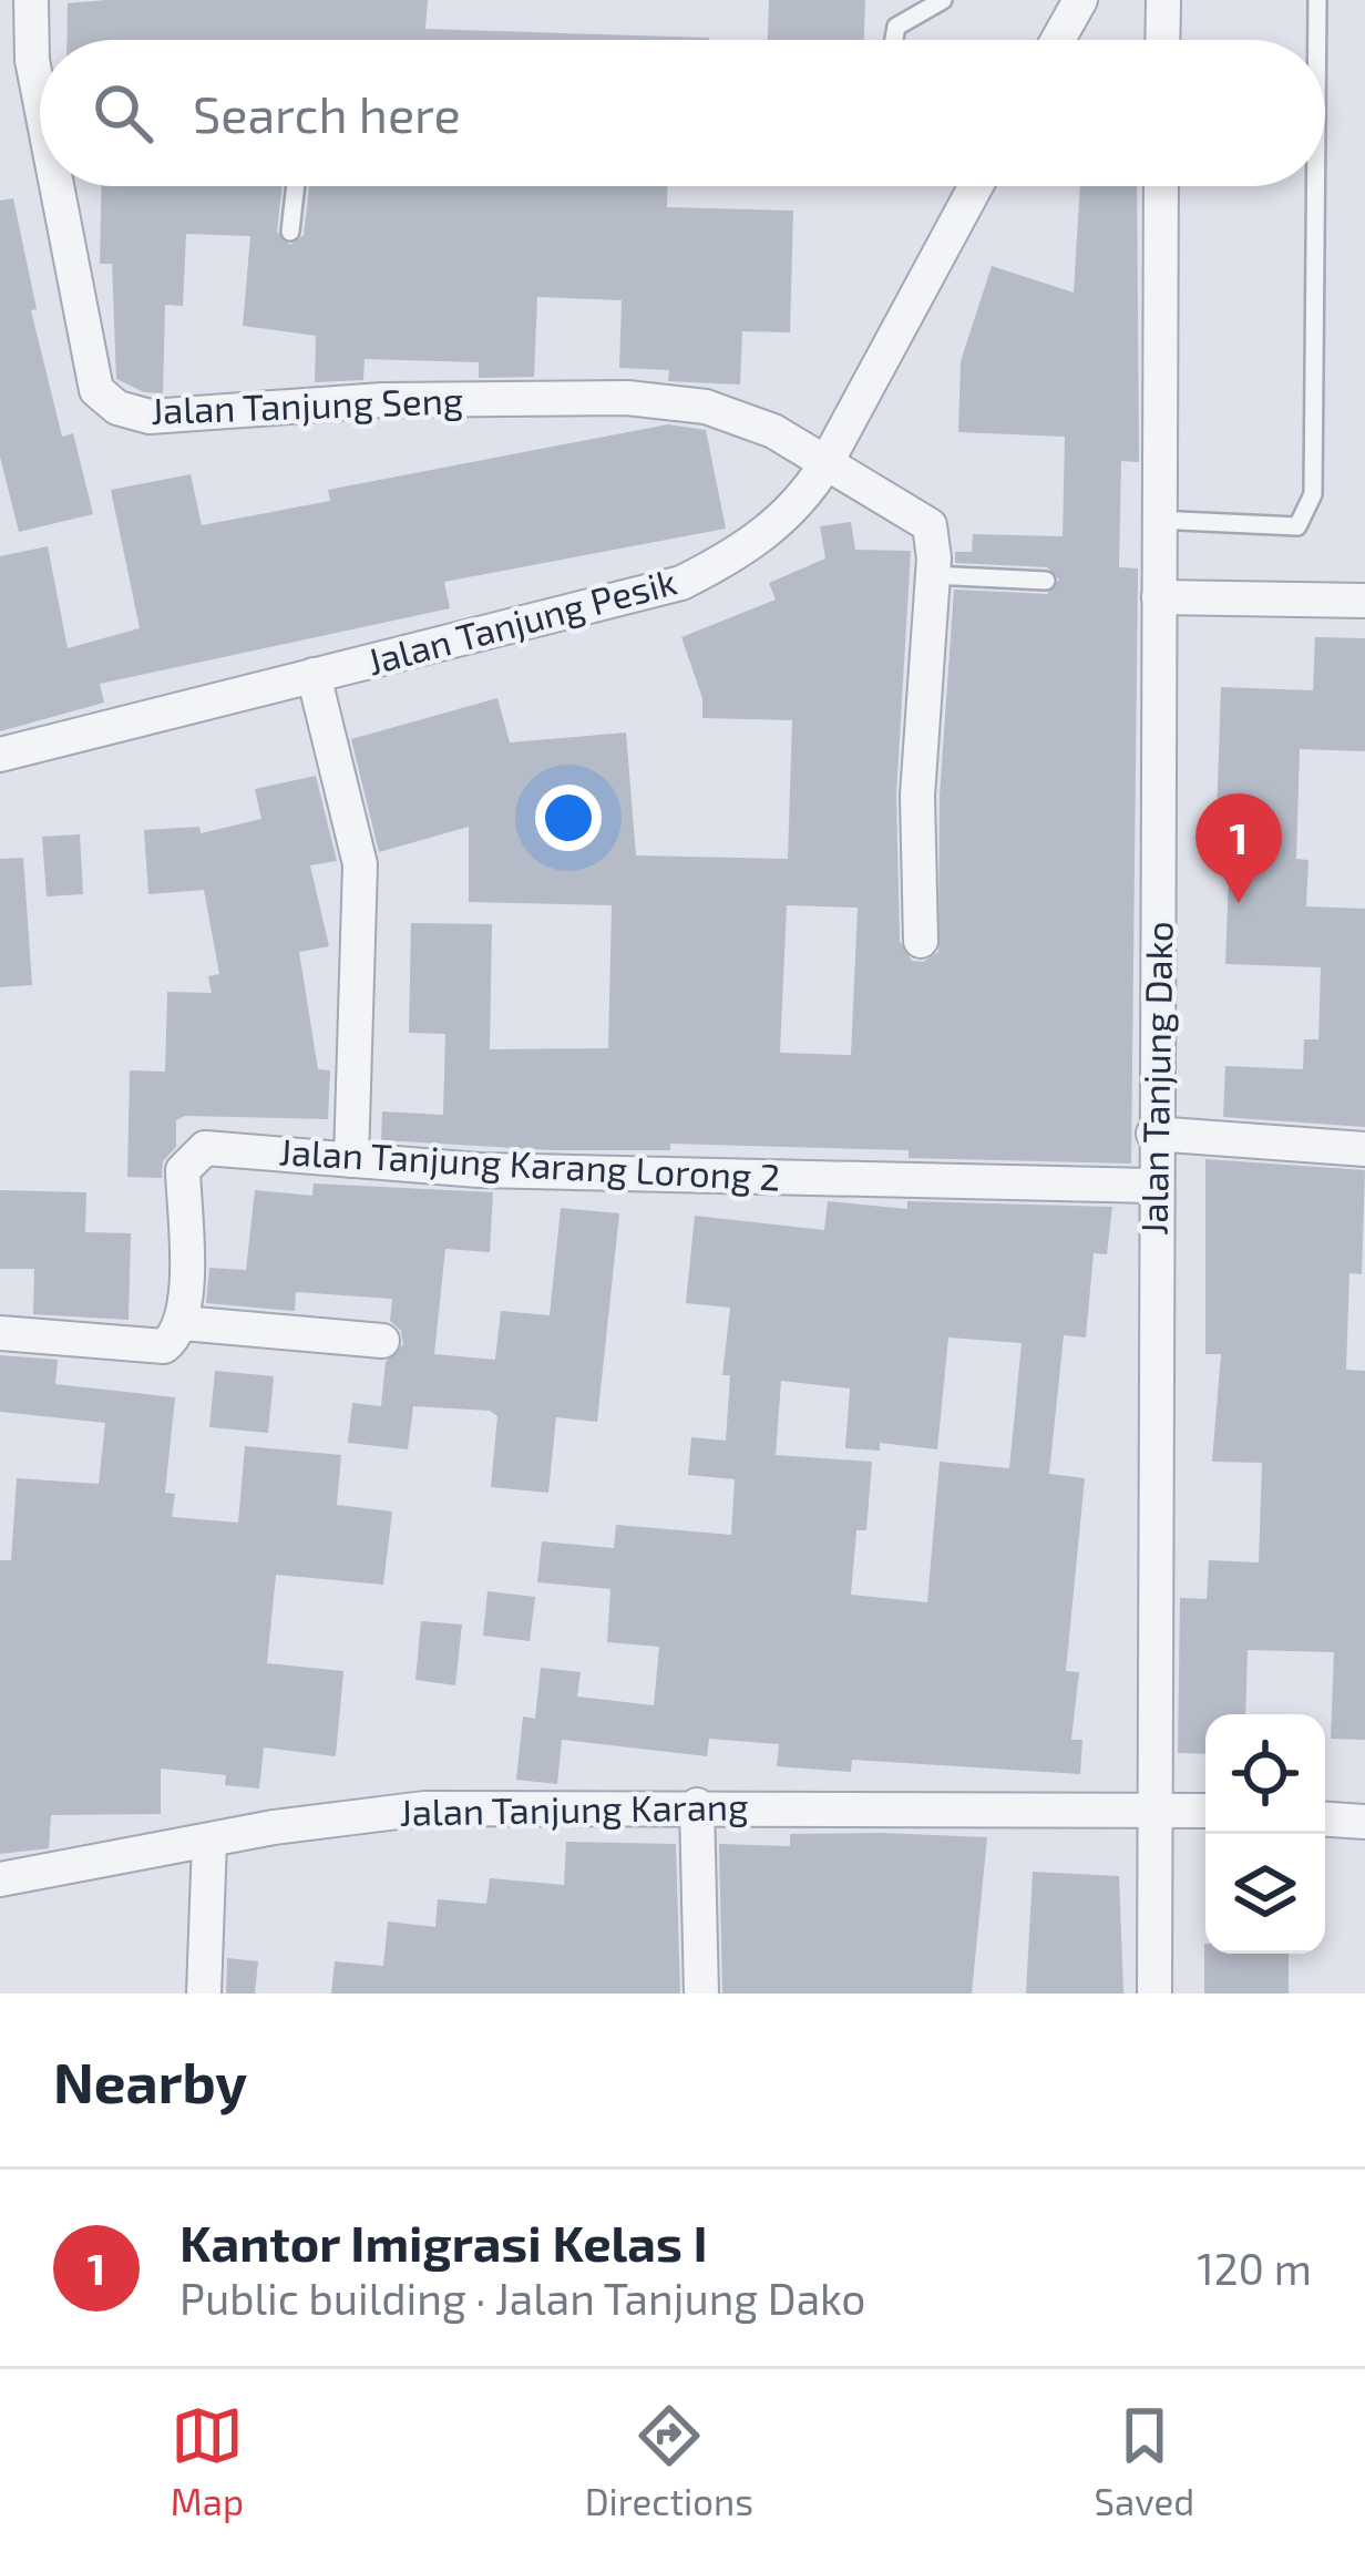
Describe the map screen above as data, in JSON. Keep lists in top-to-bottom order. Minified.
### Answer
{"streets":{"street":["Jalan Tanjung Seng","Jalan Tanjung Pesik","Jalan Tanjung Dako","Jalan Tanjung Karang Lorong 2","Jalan Tanjung Karang"]},"crossings":[["Jalan Tanjung Seng","Jalan Tanjung Pesik"],["Jalan Tanjung Dako","Jalan Tanjung Karang Lorong 2"],["Jalan Tanjung Dako","Jalan Tanjung Karang"]],"page":{"search":"Search here","pins":"1","heading":"Nearby","list":[{"mark":"1","name":"Kantor Imigrasi Kelas I","note":"Public building · Jalan Tanjung Dako","value":"120 m"}],"nav":["Map","Directions","Saved"]}}
